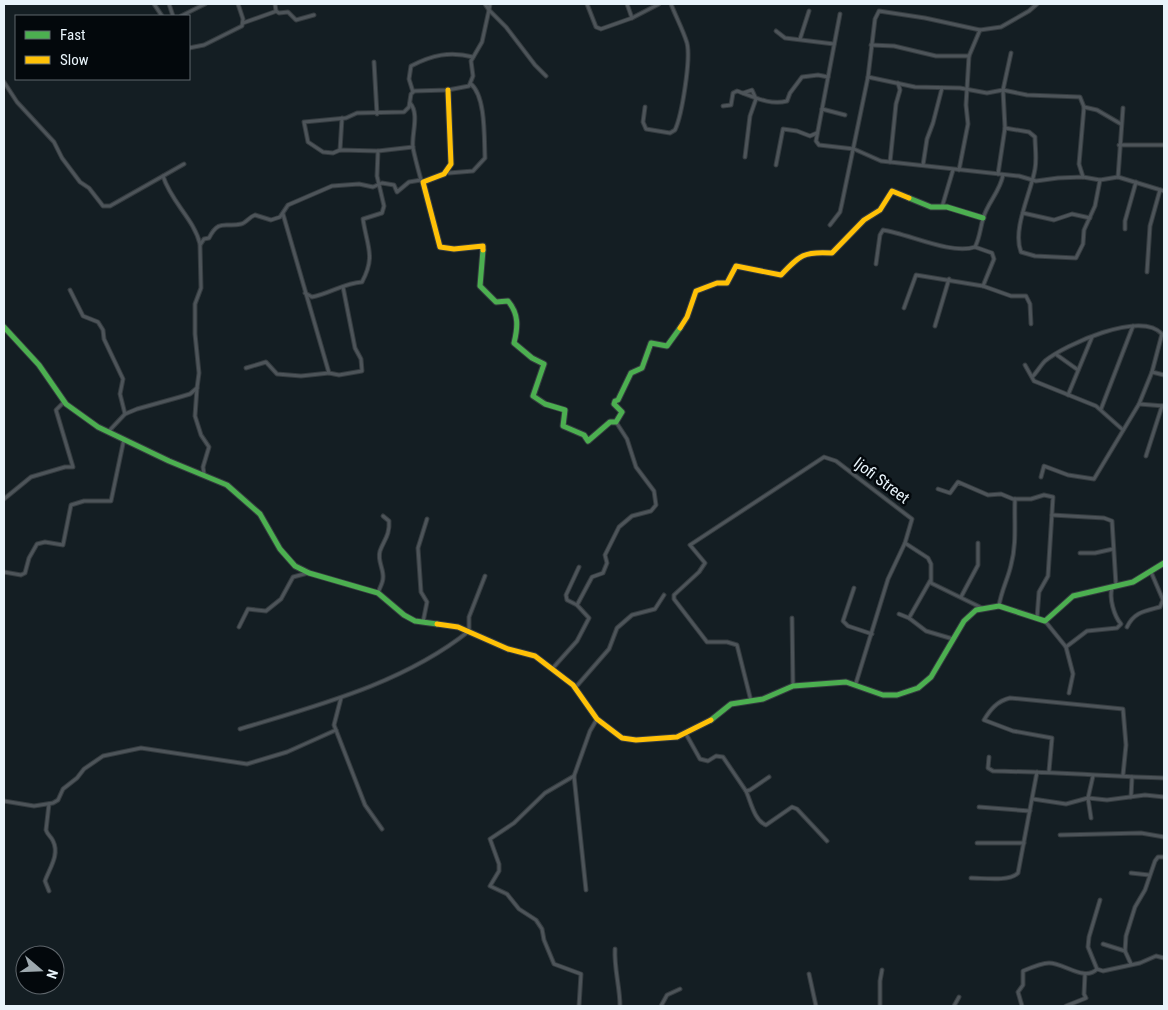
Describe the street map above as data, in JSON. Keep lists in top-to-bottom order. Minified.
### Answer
{"streets":{"street":["Ijofi Street"]},"legend":["Fast","Slow"],"north":"right"}
